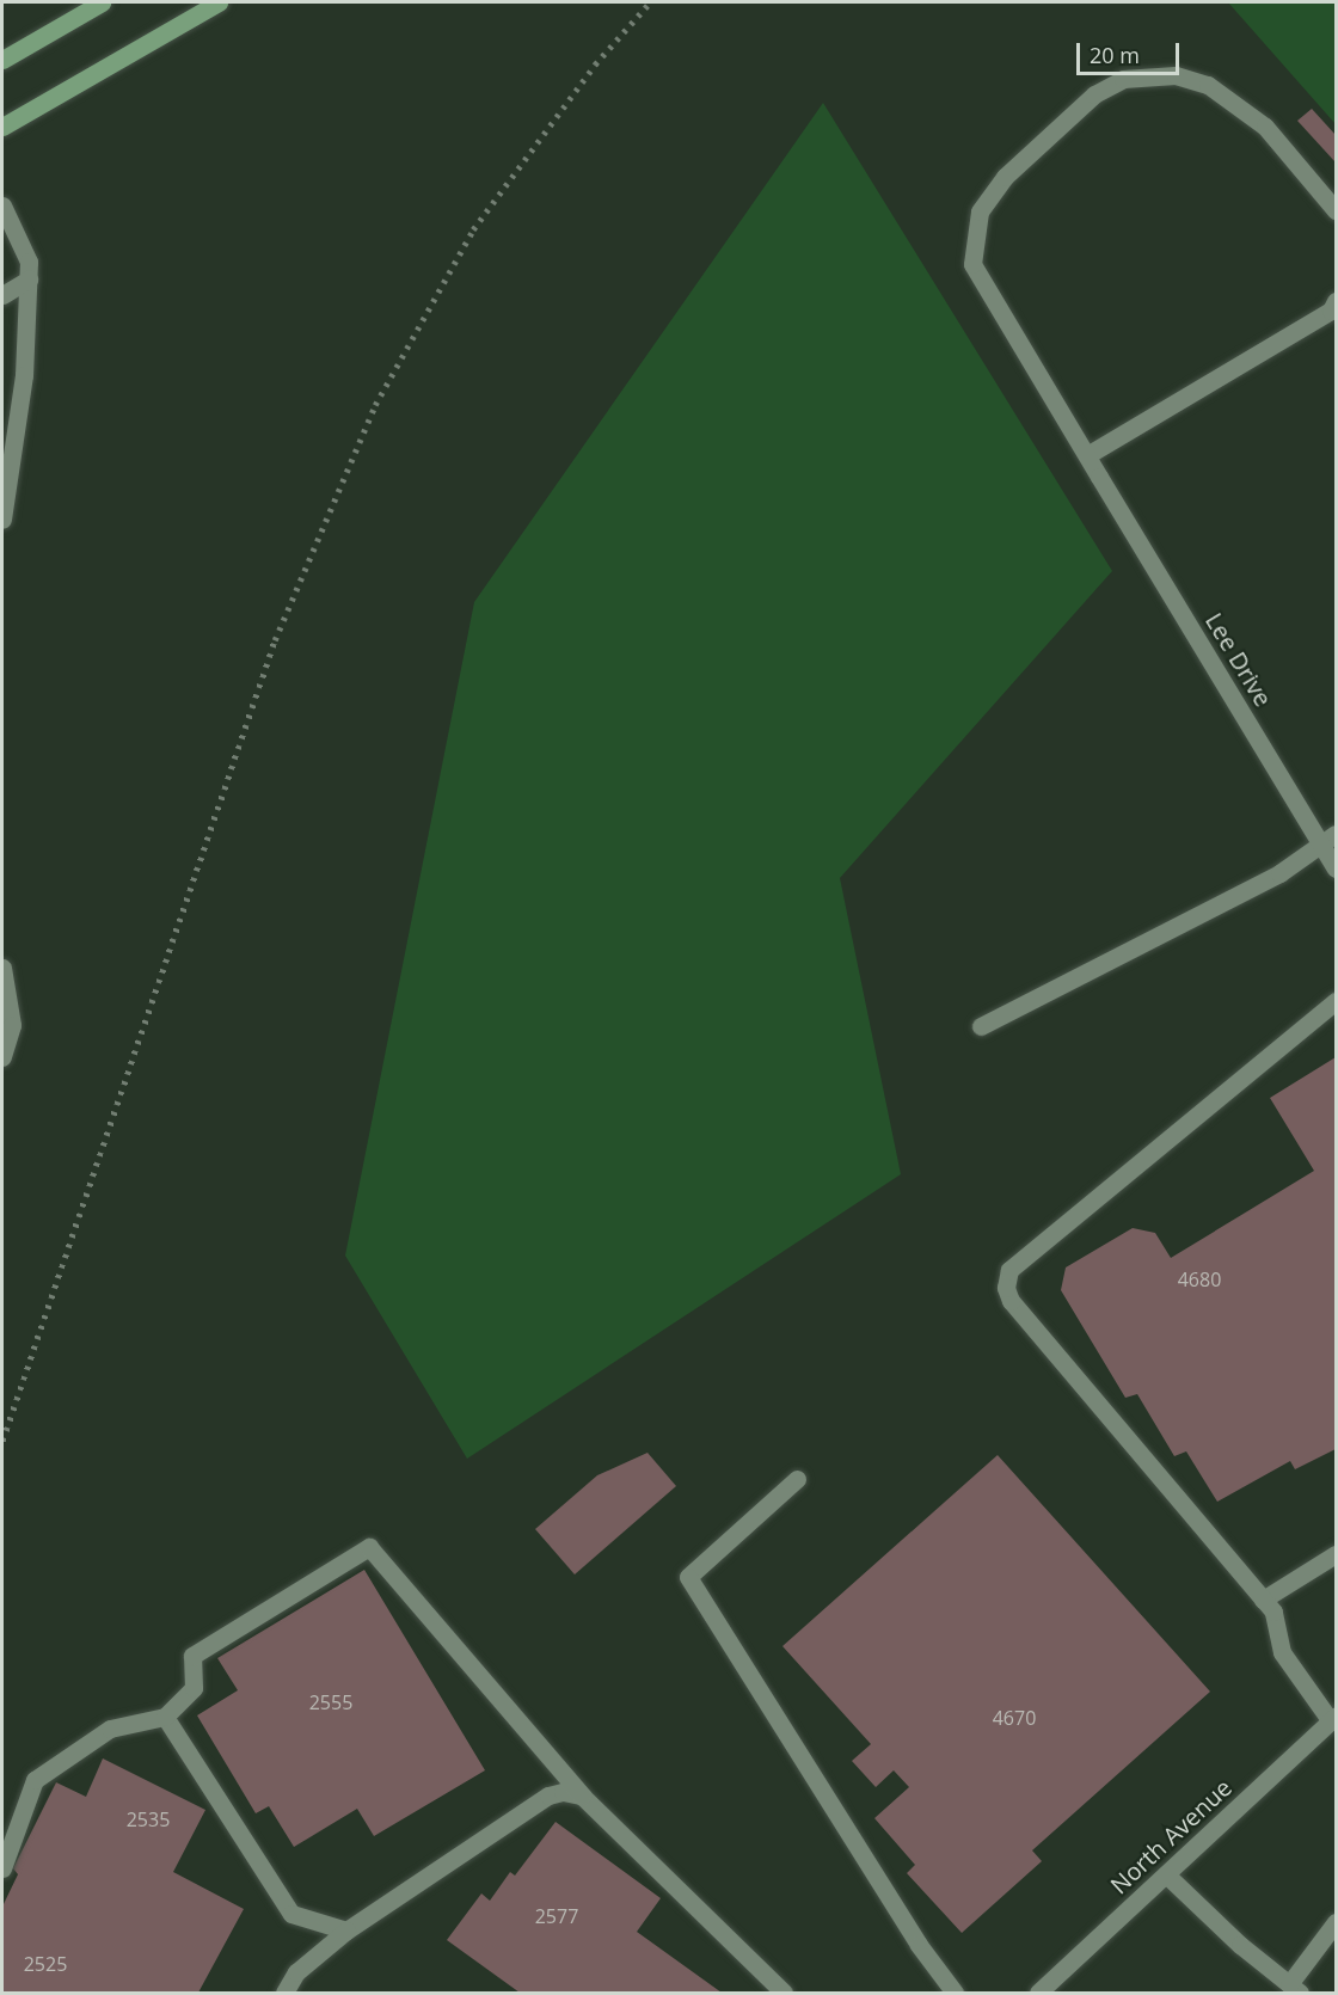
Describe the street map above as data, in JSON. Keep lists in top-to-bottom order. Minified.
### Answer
{"streets":{"street":["Lee Drive","North Avenue"]},"house_numbers":["4680","2555","4670","2535","2577","2525"],"scale_bar":"20 m"}
